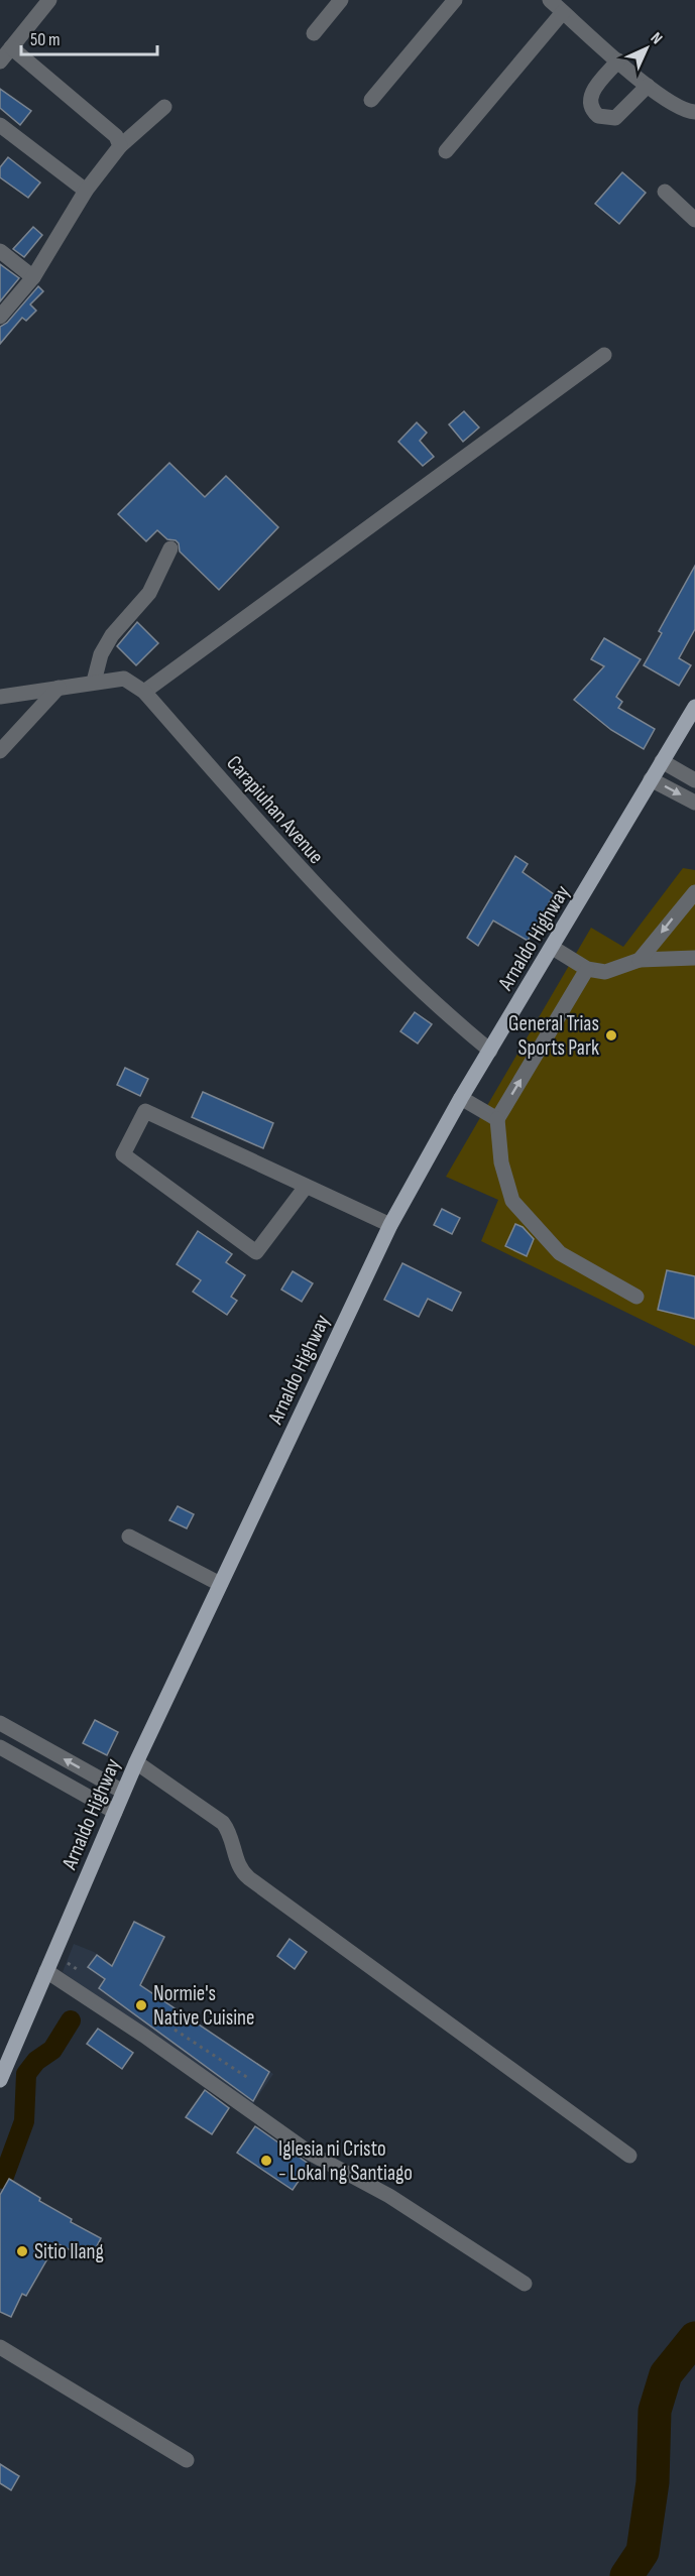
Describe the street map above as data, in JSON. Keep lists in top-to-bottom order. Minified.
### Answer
{"streets":{"main road":["Arnaldo Highway"],"street":["Carapiuhan Avenue"]},"crossings":[["Carapiuhan Avenue","Arnaldo Highway"]],"places":["General Trias Sports Park","Normie's Native Cuisine","Iglesia ni Cristo - Lokal ng Santiago","Sitio Ilang"],"scale_bar":"50 m","north":"top right"}
